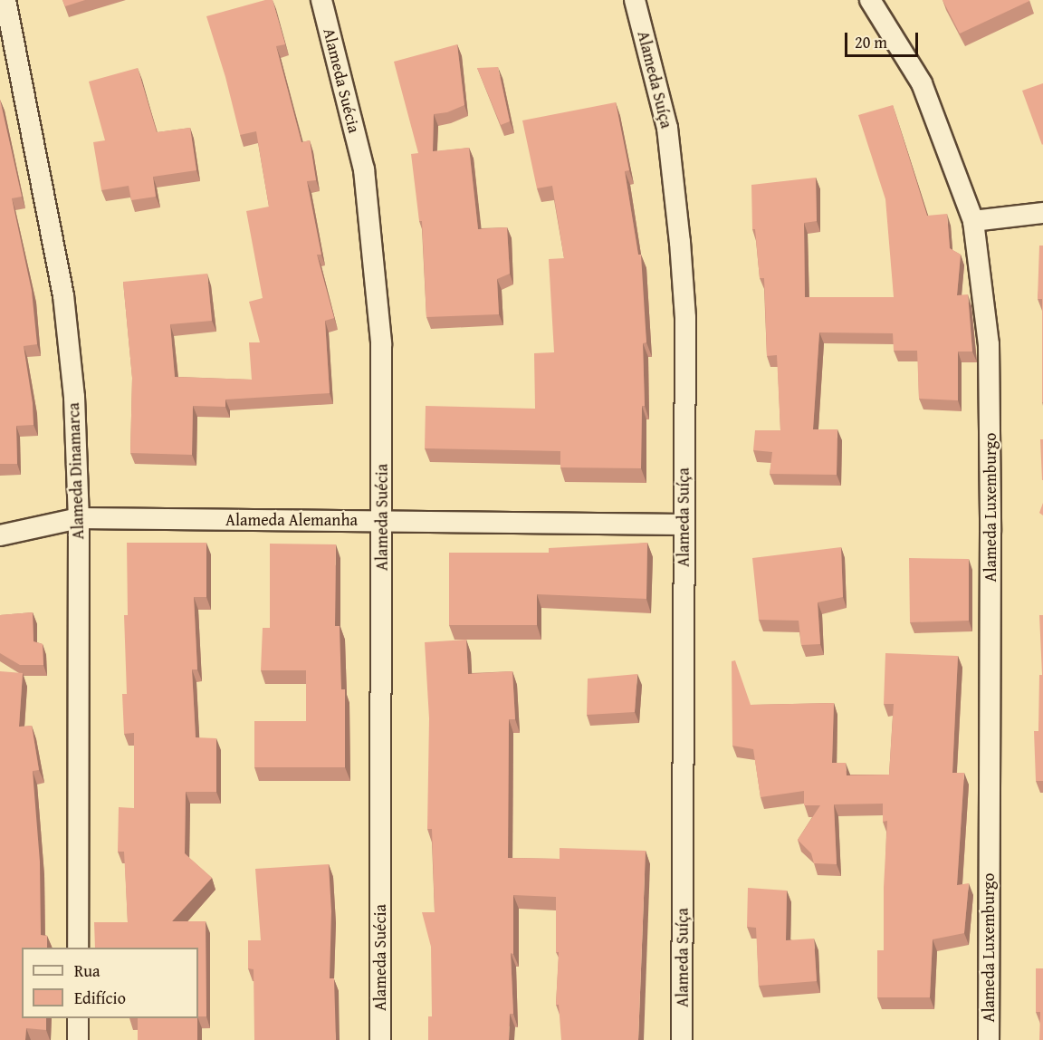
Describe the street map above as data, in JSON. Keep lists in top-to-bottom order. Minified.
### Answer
{"streets":{"street":["Alameda Suíça","Alameda Suécia","Alameda Dinamarca","Alameda Luxemburgo","Alameda Alemanha"]},"crossings":[["Alameda Suíça","Alameda Alemanha"],["Alameda Suécia","Alameda Alemanha"],["Alameda Dinamarca","Alameda Alemanha"]],"legend":["Rua","Edifício"],"scale_bar":"20 m"}
